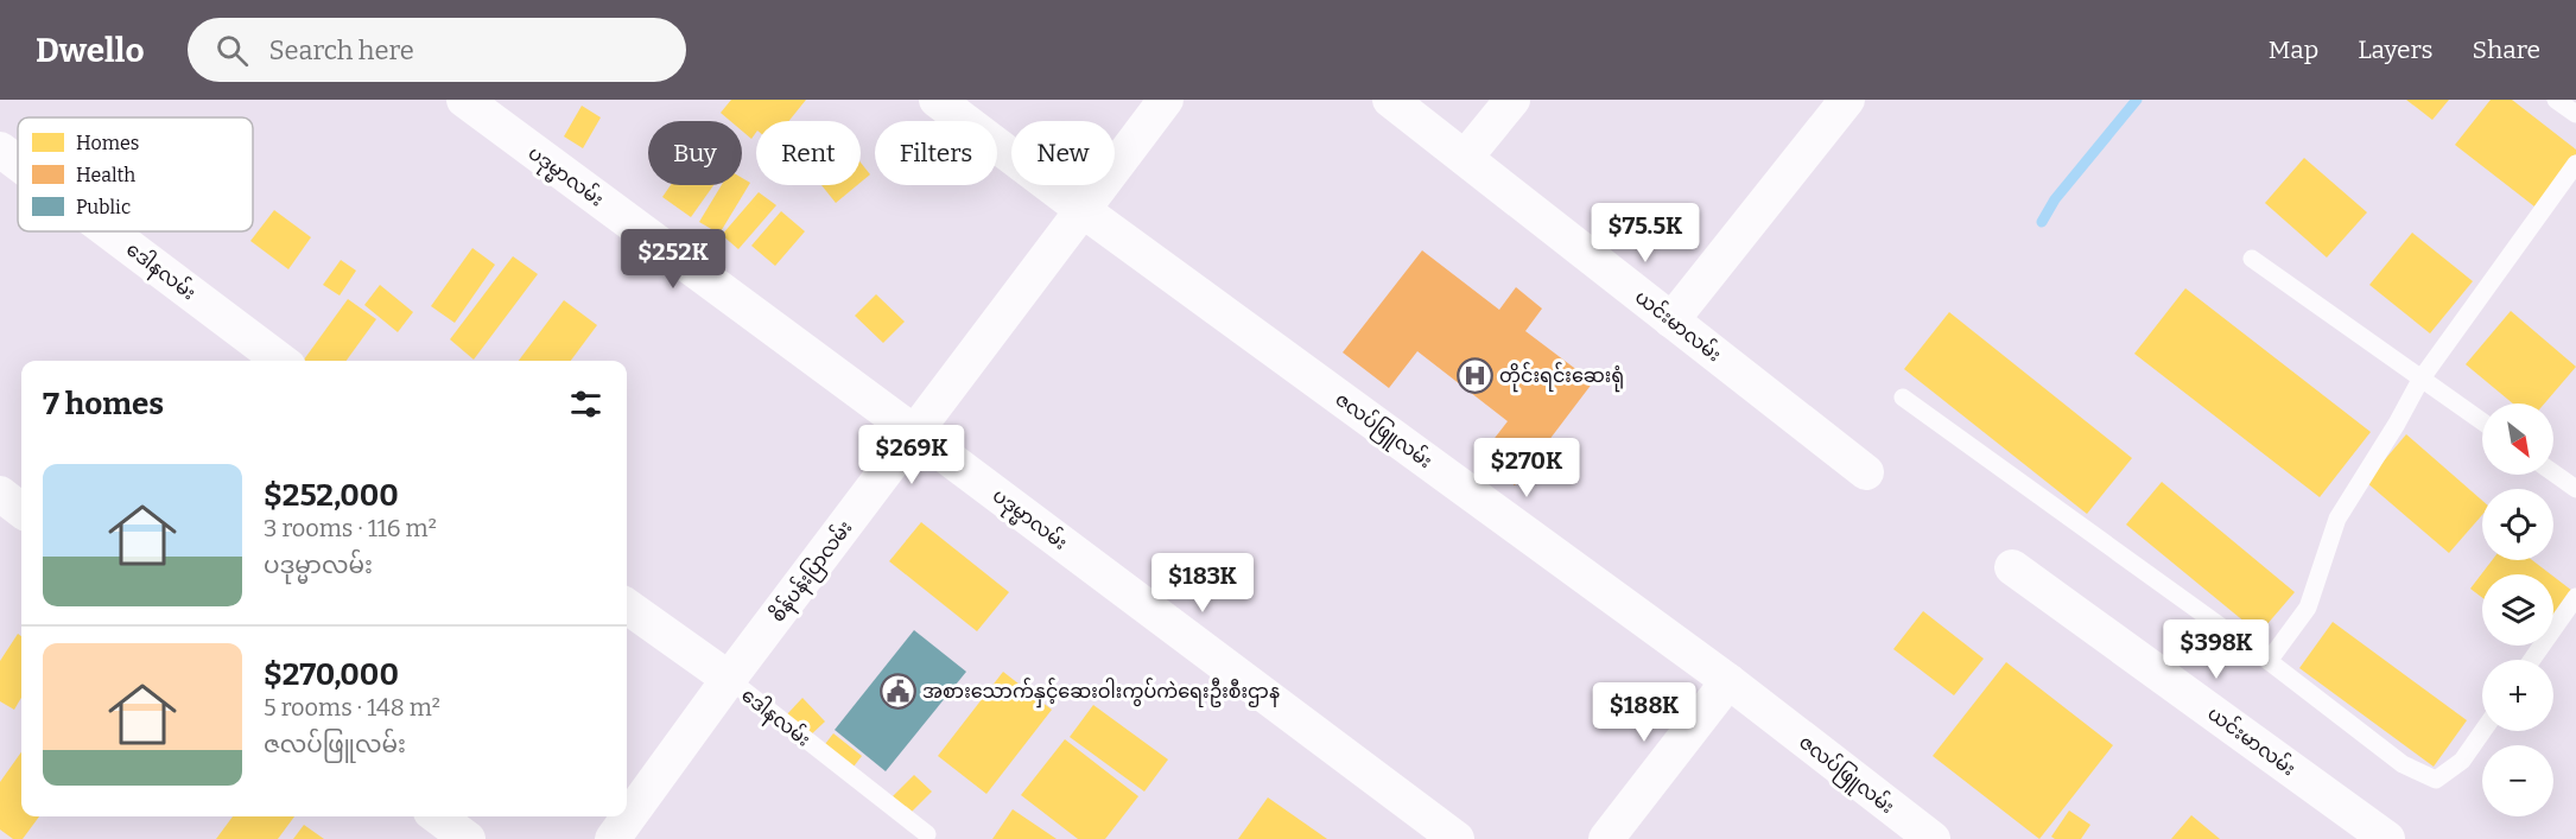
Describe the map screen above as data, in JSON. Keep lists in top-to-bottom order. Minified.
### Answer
{"streets":{"street":["ပဒုမ္မာလမ်း","ဒေါနလမ်း","ယင်းမာလမ်း","ဇလပ်ဖြူလမ်း","စိန်ပန်းပြာလမ်း"]},"crossings":[["ပဒုမ္မာလမ်း","စိန်ပန်းပြာလမ်း"],["ဒေါနလမ်း","စိန်ပန်းပြာလမ်း"],["ဇလပ်ဖြူလမ်း","စိန်ပန်းပြာလမ်း"]],"places":{"hospital":["တိုင်းရင်းဆေးရုံ"],"public building":["အစားသောက်နှင့်ဆေးဝါးကွပ်ကဲရေးဦးစီးဌာန"]},"legend":["Homes","Health","Public"],"north":"bottom right","page":{"header":"Dwello","search":"Search here","nav":["Map","Layers","Share"],"chip":["Buy","Rent","Filters","New"],"price":["$75.5K","$252K","$269K","$270K","$183K","$398K","$188K"],"heading":"7 homes","map_buttons":["+","−"],"list":[{"name":"$252,000","note":"3 rooms · 116 m² · ပဒုမ္မာလမ်း"},{"name":"$270,000","note":"5 rooms · 148 m² · ဇလပ်ဖြူလမ်း"}]}}
